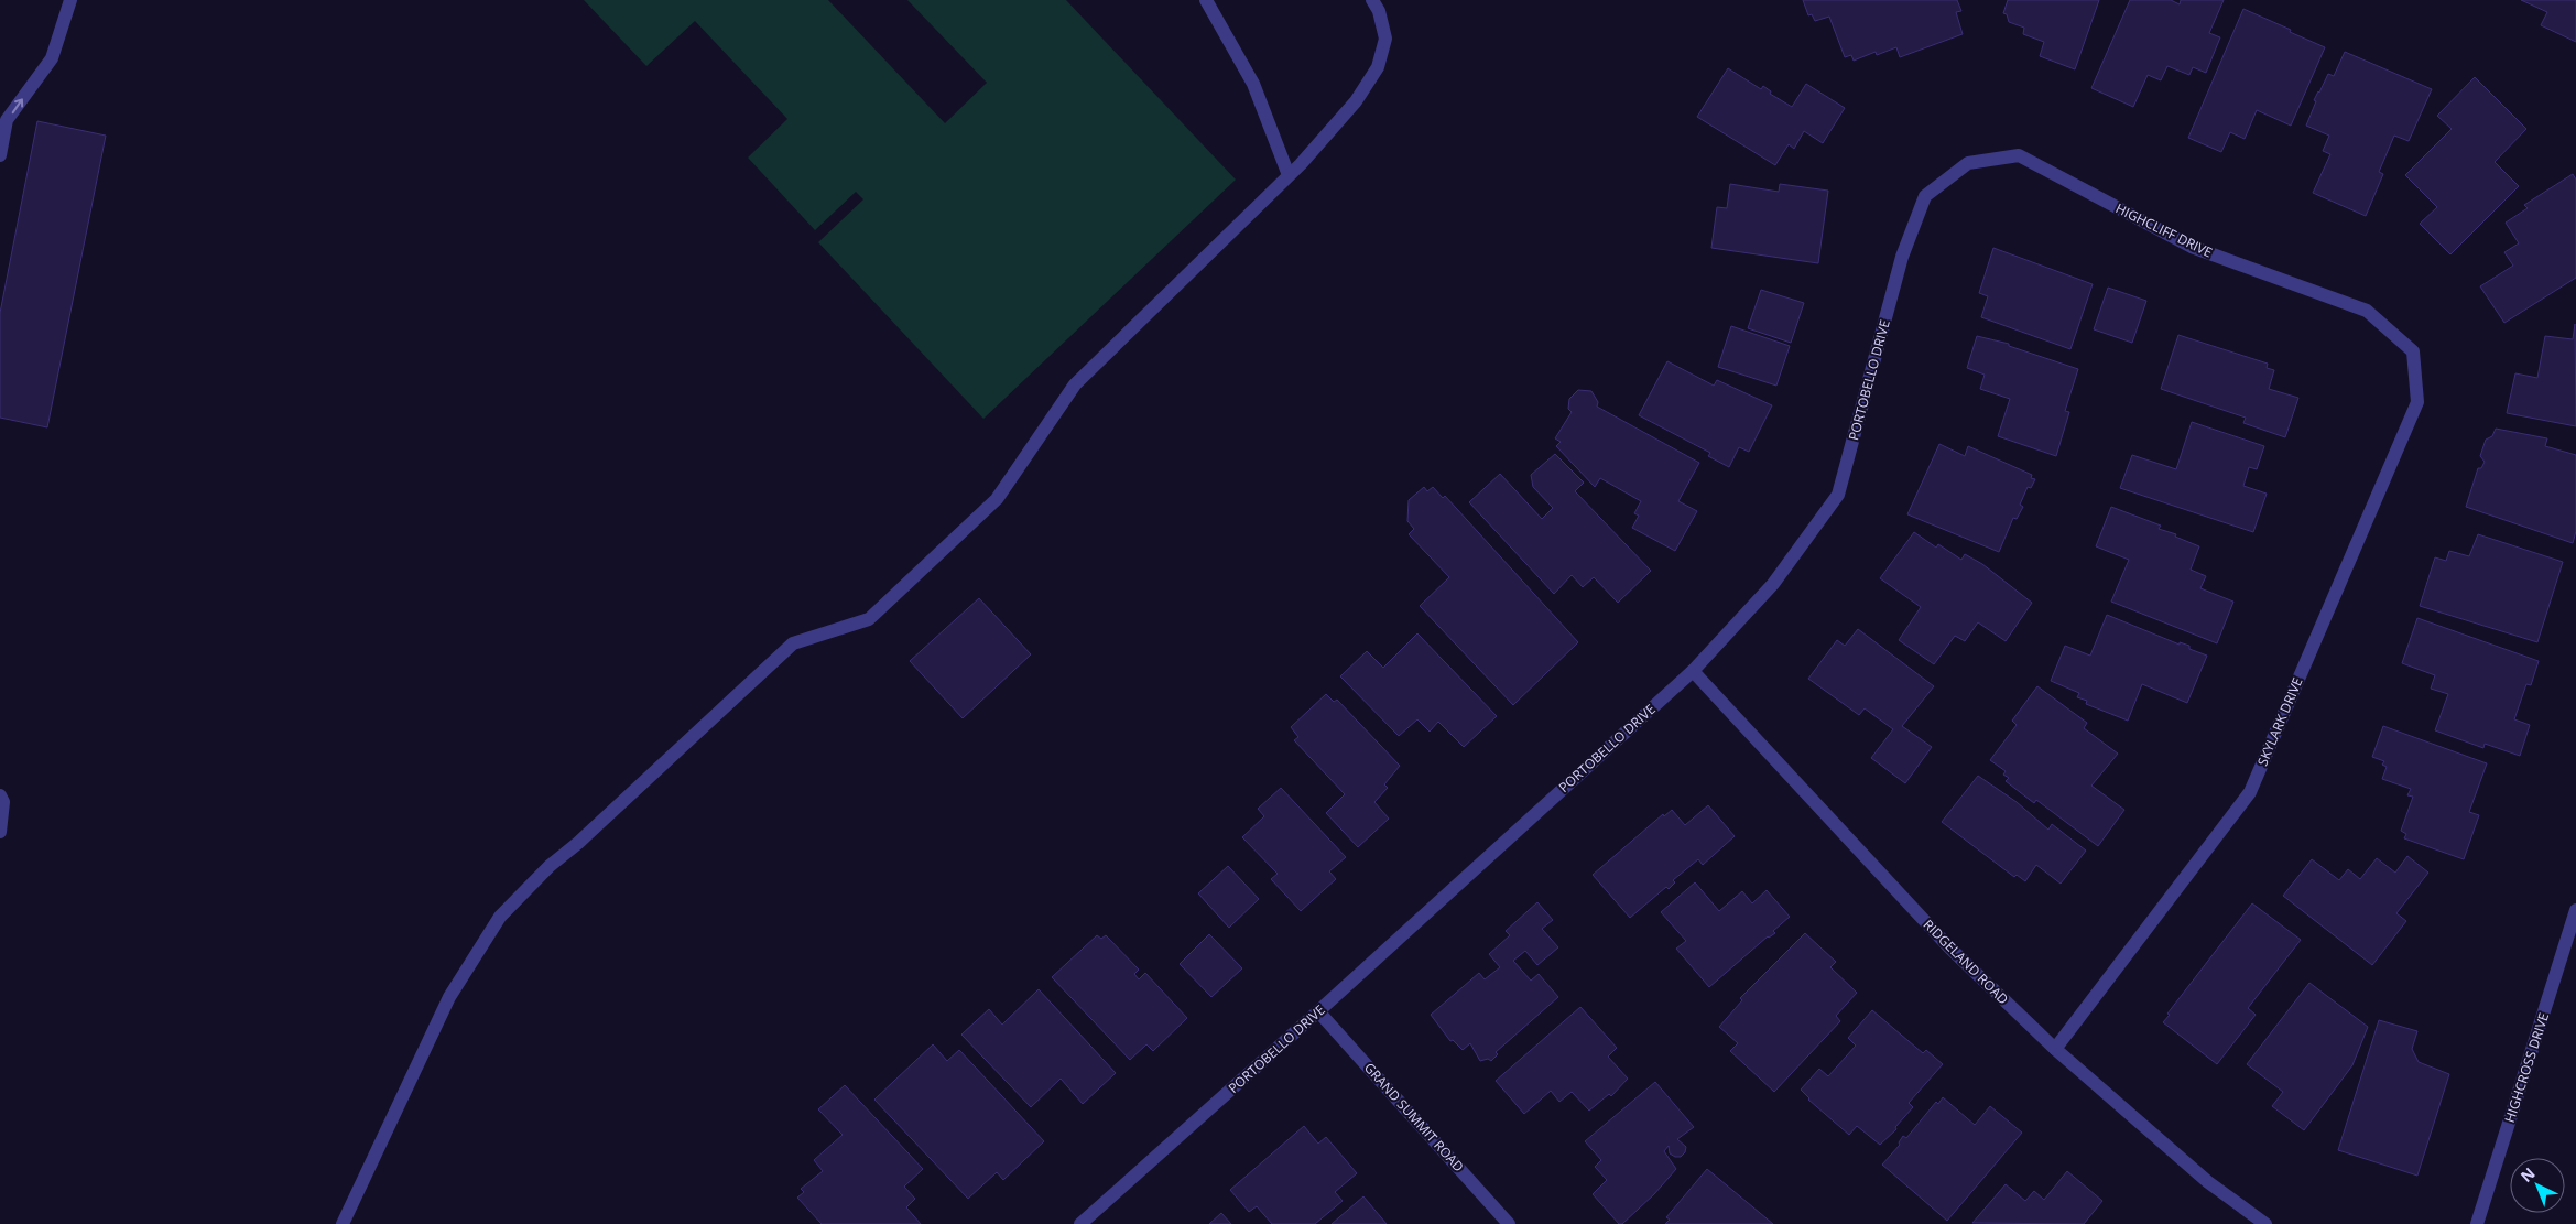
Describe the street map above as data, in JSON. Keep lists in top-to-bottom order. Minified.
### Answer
{"streets":{"street":["HIGHCLIFF DRIVE","PORTOBELLO DRIVE","SKYLARK DRIVE","RIDGELAND ROAD","HIGHCROSS DRIVE","GRAND SUMMIT ROAD"]},"crossings":[["HIGHCLIFF DRIVE","PORTOBELLO DRIVE"],["HIGHCLIFF DRIVE","SKYLARK DRIVE"],["PORTOBELLO DRIVE","RIDGELAND ROAD"],["PORTOBELLO DRIVE","GRAND SUMMIT ROAD"],["SKYLARK DRIVE","RIDGELAND ROAD"]],"north":"top left"}
